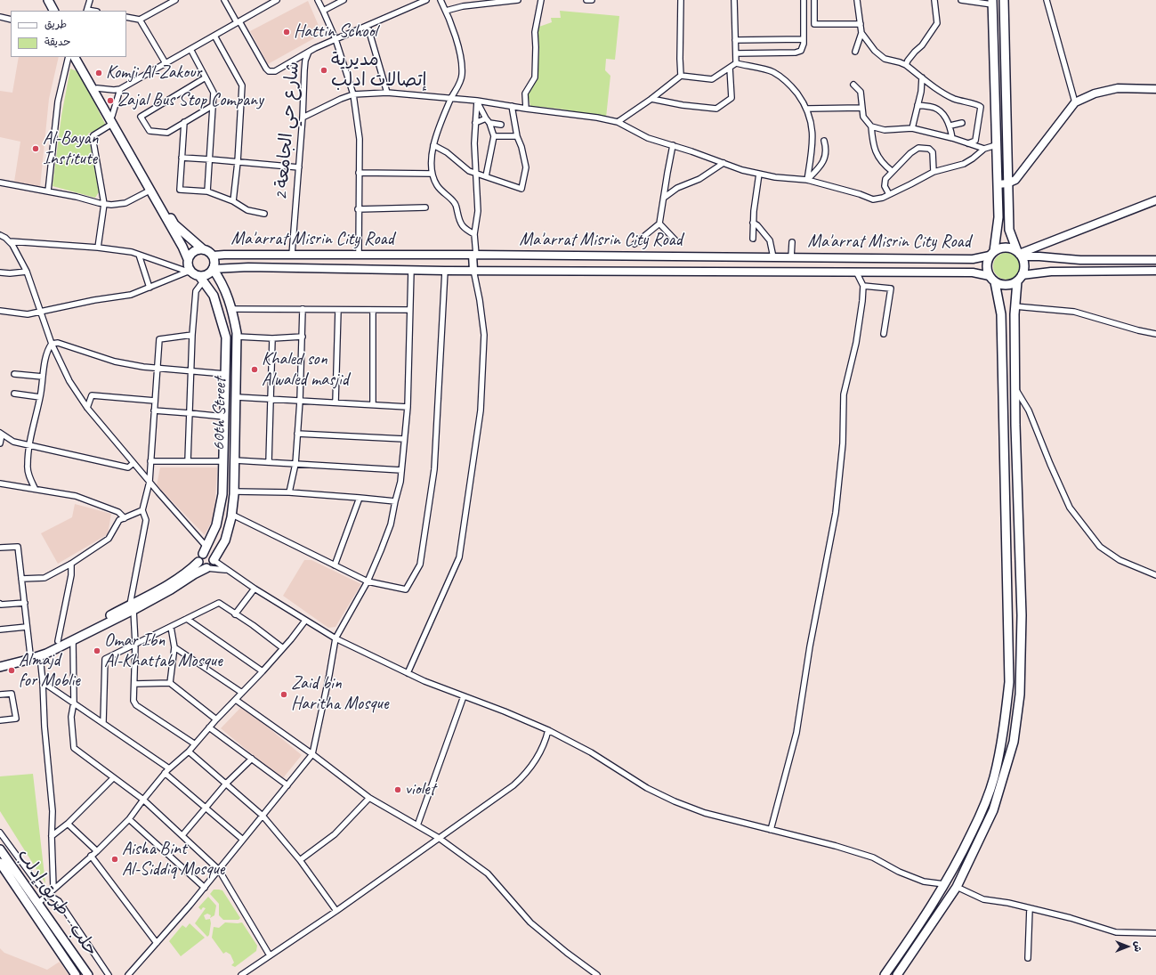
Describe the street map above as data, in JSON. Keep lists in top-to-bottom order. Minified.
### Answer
{"streets":{"main road":["Ma'arrat Misrin City Road","60th Street","حلب - طريق إدلب"],"street":["شارع حي الجامعة 2"]},"crossings":[["شارع حي الجامعة 2","Ma'arrat Misrin City Road"],["Ma'arrat Misrin City Road","60th Street"]],"places":["Hattin School","مديرية إتصالات ادلب","Komji Al-Zakour","Zajal Bus Stop Company","Al-Bayan Institute","Khaled son Alwaled masjid","Omar Ibn Al-Khattab Mosque","Almajd for Moblie","Zaid bin Haritha Mosque","violet","Aisha Bint Al-Siddiq Mosque"],"legend":["طريق","حديقة"],"north":"right"}
